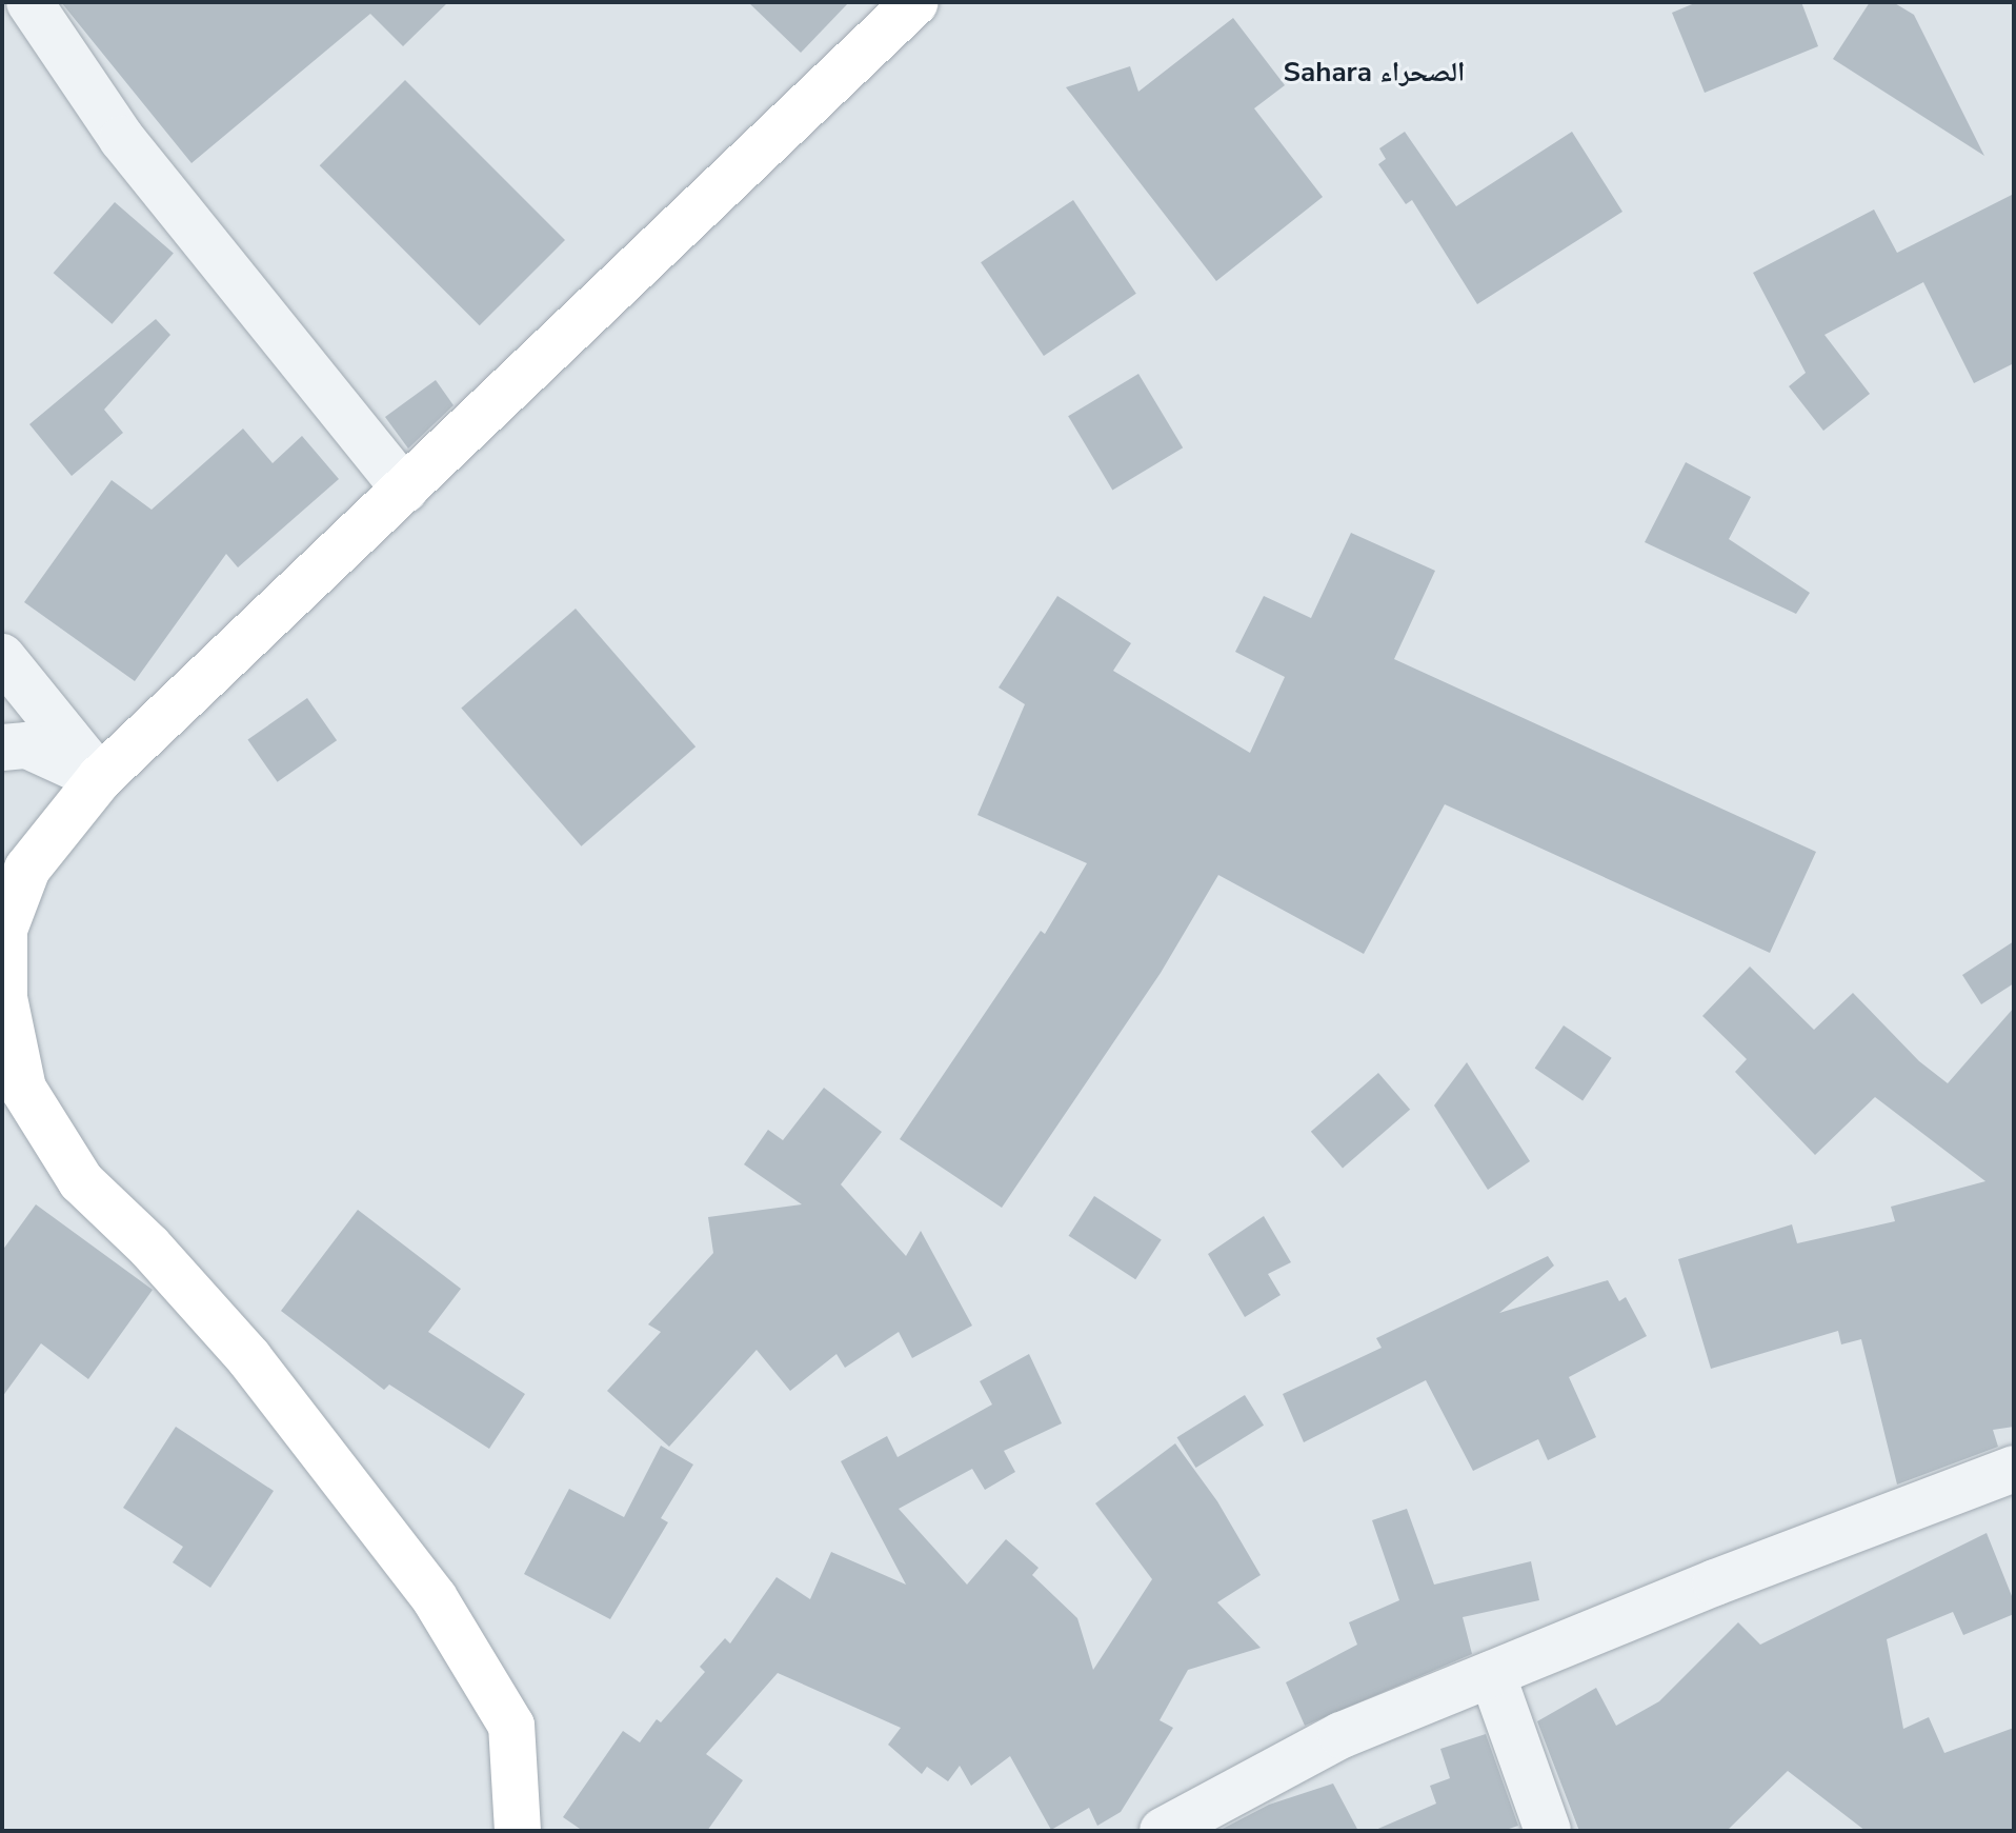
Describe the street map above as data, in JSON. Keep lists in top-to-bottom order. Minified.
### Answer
{"districts":["Sahara الصحراء"]}
